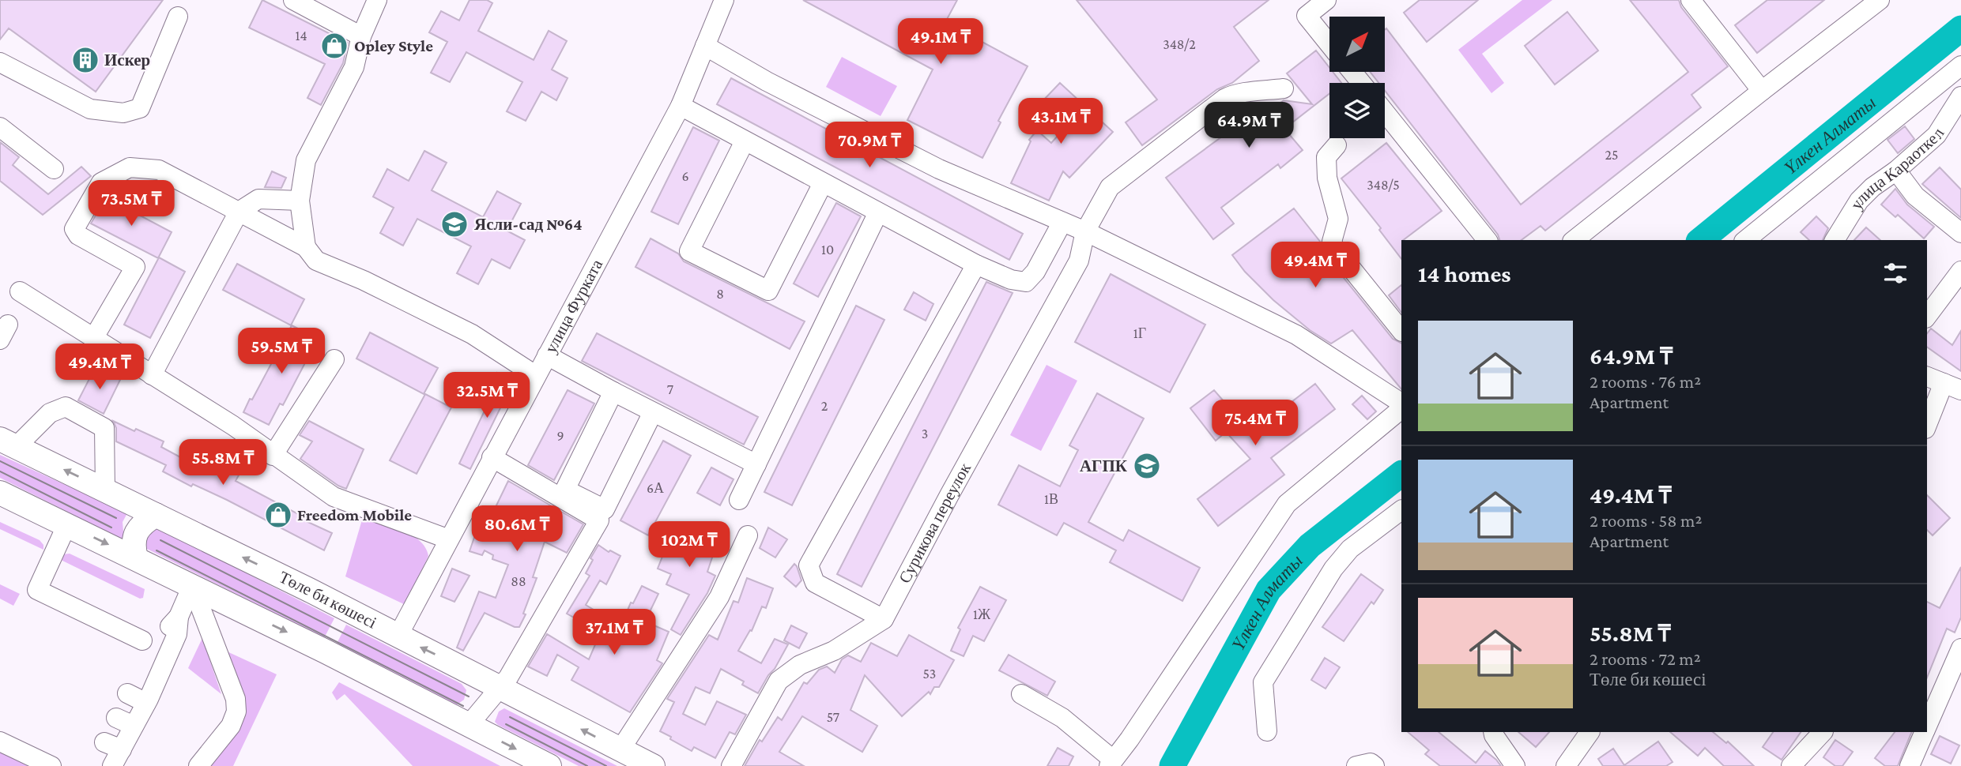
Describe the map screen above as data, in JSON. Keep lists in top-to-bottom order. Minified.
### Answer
{"streets":{"main road":["Төле би көшесі"],"street":["улица Караоткел","улица Фурката","Сурикова переулок"]},"crossings":[["улица Фурката","Төле би көшесі"]],"water":["Үлкен Алматы"],"places":{"shop":["Opley Style","Freedom Mobile"],"building":["Искер"],"school or university":["Ясли-сад №64","АГПК"]},"house_numbers":["14","348/2","25","6","348/5","10","8","1Г","7","2","3","9","6А","1В","88","1Ж","53","57"],"north":"top right","page":{"price":["49.1M ₸","43.1M ₸","64.9M ₸","70.9M ₸","73.5M ₸","49.4M ₸","59.5M ₸","49.4M ₸","32.5M ₸","75.4M ₸","55.8M ₸","80.6M ₸","102M ₸","37.1M ₸"],"heading":"14 homes","list":[{"name":"64.9M ₸","note":"2 rooms · 76 m² · Apartment"},{"name":"49.4M ₸","note":"2 rooms · 58 m² · Apartment"},{"name":"55.8M ₸","note":"2 rooms · 72 m² · Төле би көшесі"}]}}
